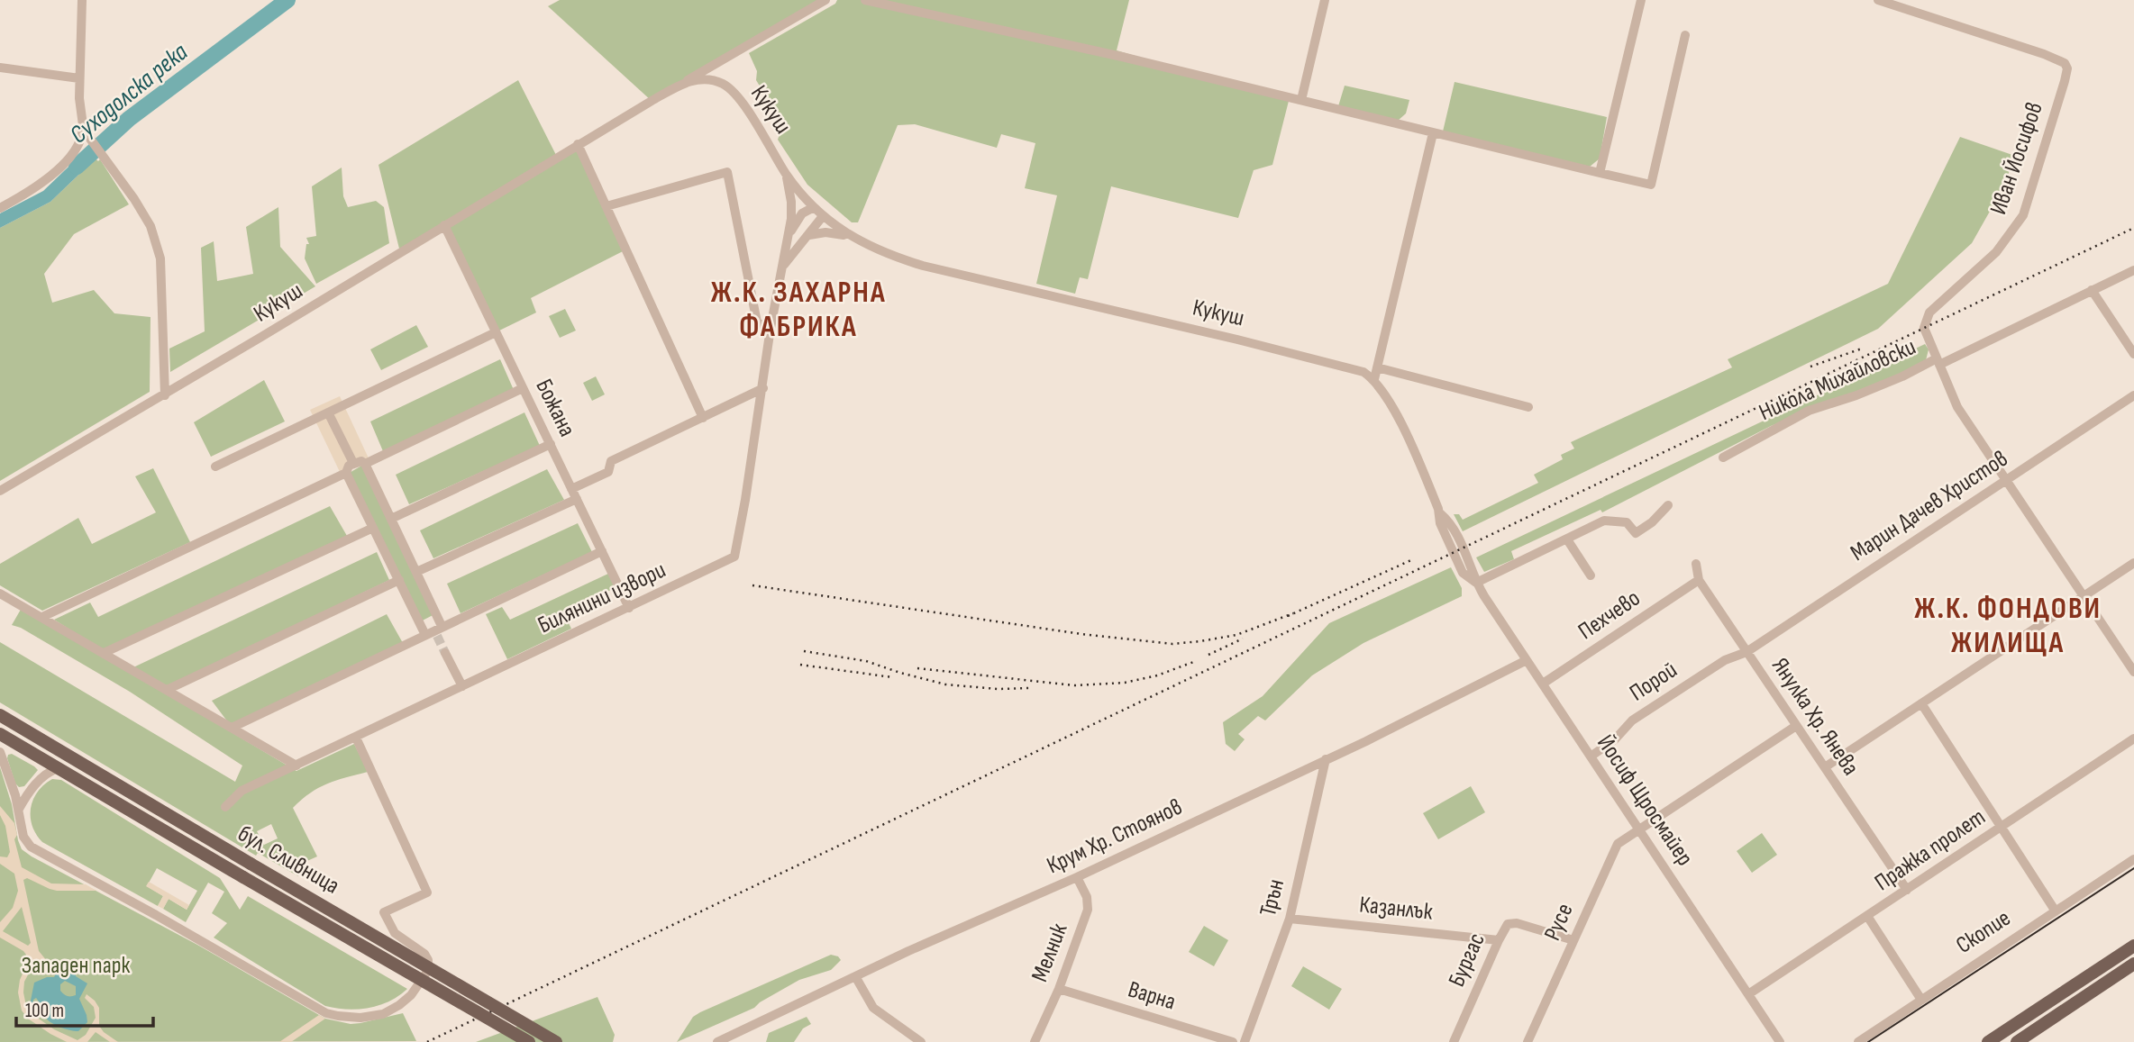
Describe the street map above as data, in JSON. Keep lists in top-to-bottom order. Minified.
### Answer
{"streets":{"main road":["бул. Сливница"],"street":["Кукуш","Иван Йосифов","Никола Михайловски","Божана","Марин Дачев Христов","Билянини извори","Пехчево","Порой","Янулка Хр. Янева","Йосиф Щросмайер","Крум Хр. Стоянов","Пражка пролет","Трън","Казанлък","Русе","Скопие","Мелник","Бургас","Варна"]},"crossings":[["Кукуш","Божана"],["Кукуш","Билянини извори"],["Иван Йосифов","Никола Михайловски"],["Иван Йосифов","Марин Дачев Христов"],["Божана","Билянини извори"],["Марин Дачев Христов","Порой"],["Марин Дачев Христов","Янулка Хр. Янева"],["Пехчево","Янулка Хр. Янева"],["Пехчево","Йосиф Щросмайер"],["Порой","Янулка Хр. Янева"],["Порой","Йосиф Щросмайер"],["Янулка Хр. Янева","Пражка пролет"],["Янулка Хр. Янева","Русе"],["Йосиф Щросмайер","Крум Хр. Стоянов"],["Йосиф Щросмайер","Пражка пролет"],["Йосиф Щросмайер","Русе"],["Крум Хр. Стоянов","Трън"],["Крум Хр. Стоянов","Мелник"],["Трън","Казанлък"],["Казанлък","Бургас"],["Русе","Бургас"],["Мелник","Варна"]],"districts":["Ж.К. ЗАХАРНА ФАБРИКА","Ж.К. ФОНДОВИ ЖИЛИЩА"],"water":["Суходолска река"],"parks":["Западен парк"],"scale_bar":"100 m"}
